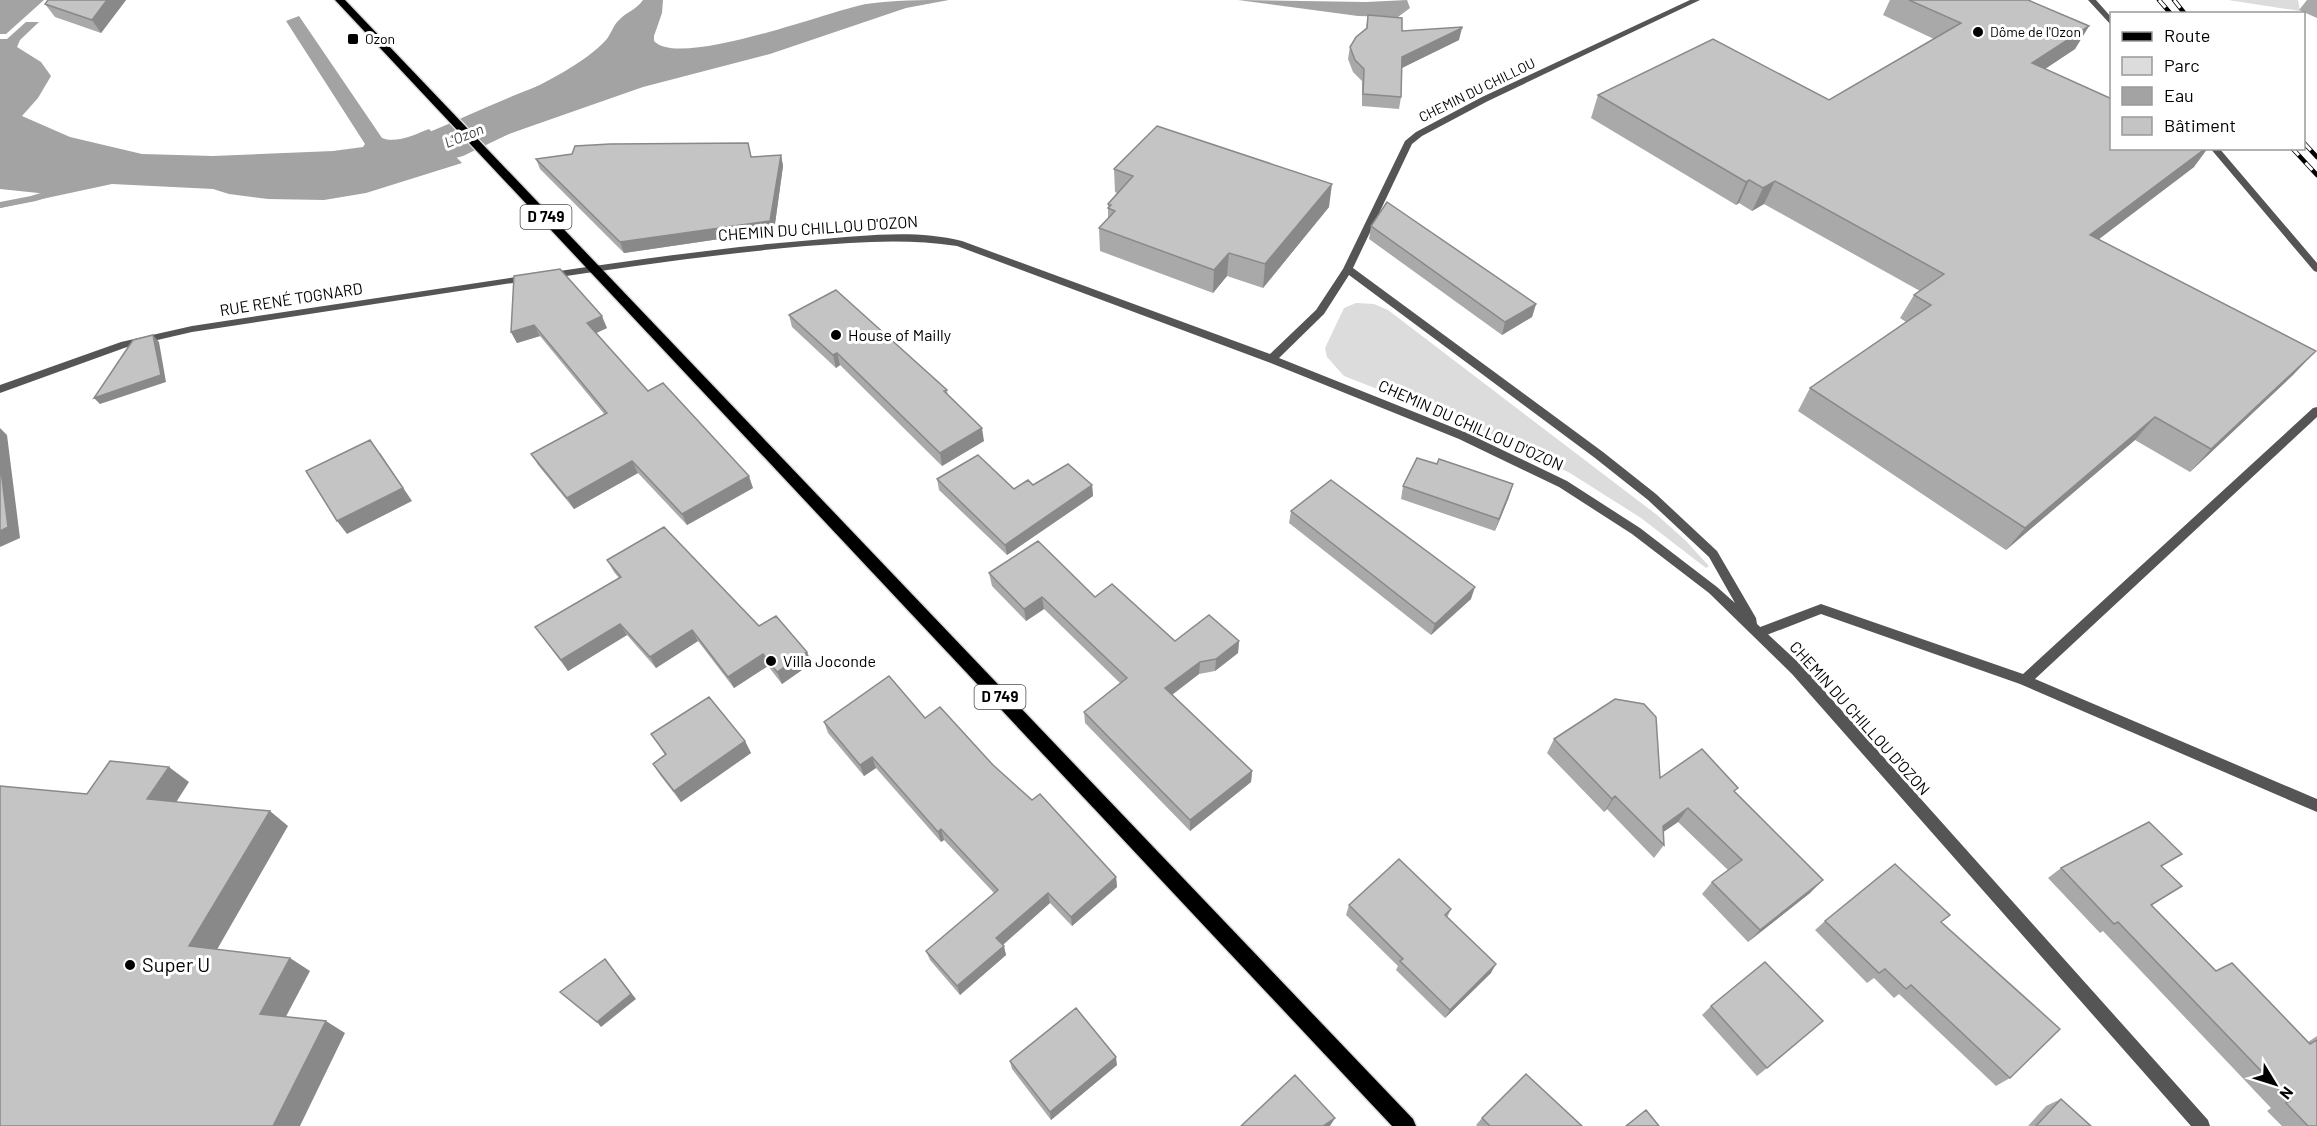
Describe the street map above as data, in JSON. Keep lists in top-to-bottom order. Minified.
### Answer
{"streets":{"main road":["D 749"],"street":["CHEMIN DU CHILLOU","CHEMIN DU CHILLOU D'OZON","RUE RENÉ TOGNARD"]},"crossings":[["CHEMIN DU CHILLOU","CHEMIN DU CHILLOU D'OZON"],["D 749","CHEMIN DU CHILLOU D'OZON"],["D 749","RUE RENÉ TOGNARD"],["CHEMIN DU CHILLOU D'OZON","RUE RENÉ TOGNARD"]],"water":["L'Ozon"],"places":{"other":["Dôme de l'Ozon","House of Mailly","Villa Joconde","Super U"],"transit":["Ozon"]},"legend":["Route","Parc","Eau","Bâtiment"],"north":"bottom right"}
